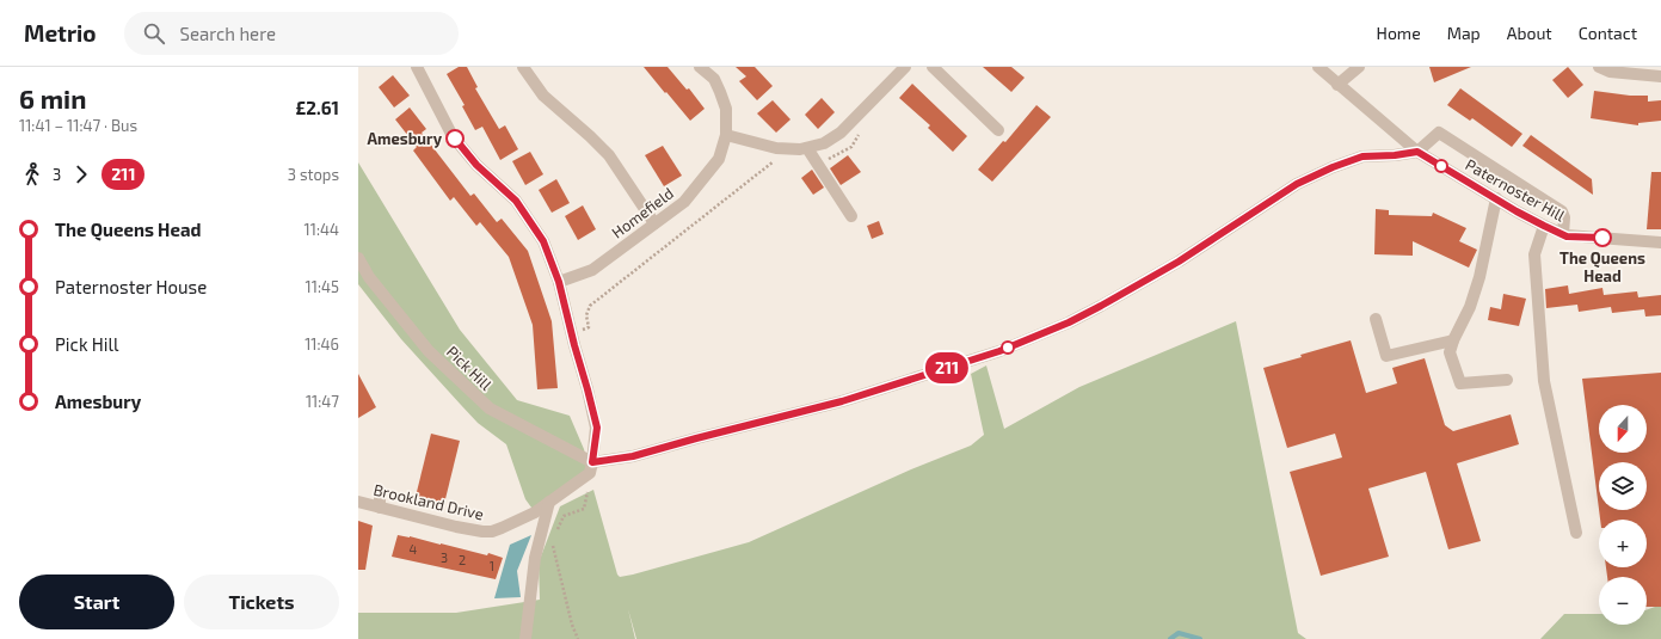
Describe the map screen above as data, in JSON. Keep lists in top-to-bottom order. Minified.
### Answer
{"streets":{"street":["Paternoster Hill","Homefield","Pick Hill","Brookland Drive"]},"crossings":[["Pick Hill","Brookland Drive"]],"places":["Amesbury","The Queens Head"],"lines":["bus line 211"],"house_numbers":["4","3","2","1"],"north":"bottom","page":{"header":"Metrio","search":"Search here","nav":["Home","Map","About","Contact"],"heading":["6 min","11:41 – 11:47 · Bus","£2.61"],"on_map":"211","legs":["3","211","3 stops"],"list":[{"name":"The Queens Head","value":"11:44"},{"name":"Paternoster House","value":"11:45"},{"name":"Pick Hill","value":"11:46"},{"name":"Amesbury","value":"11:47"}],"map_buttons":["+","−"],"buttons":["Start","Tickets"]}}
